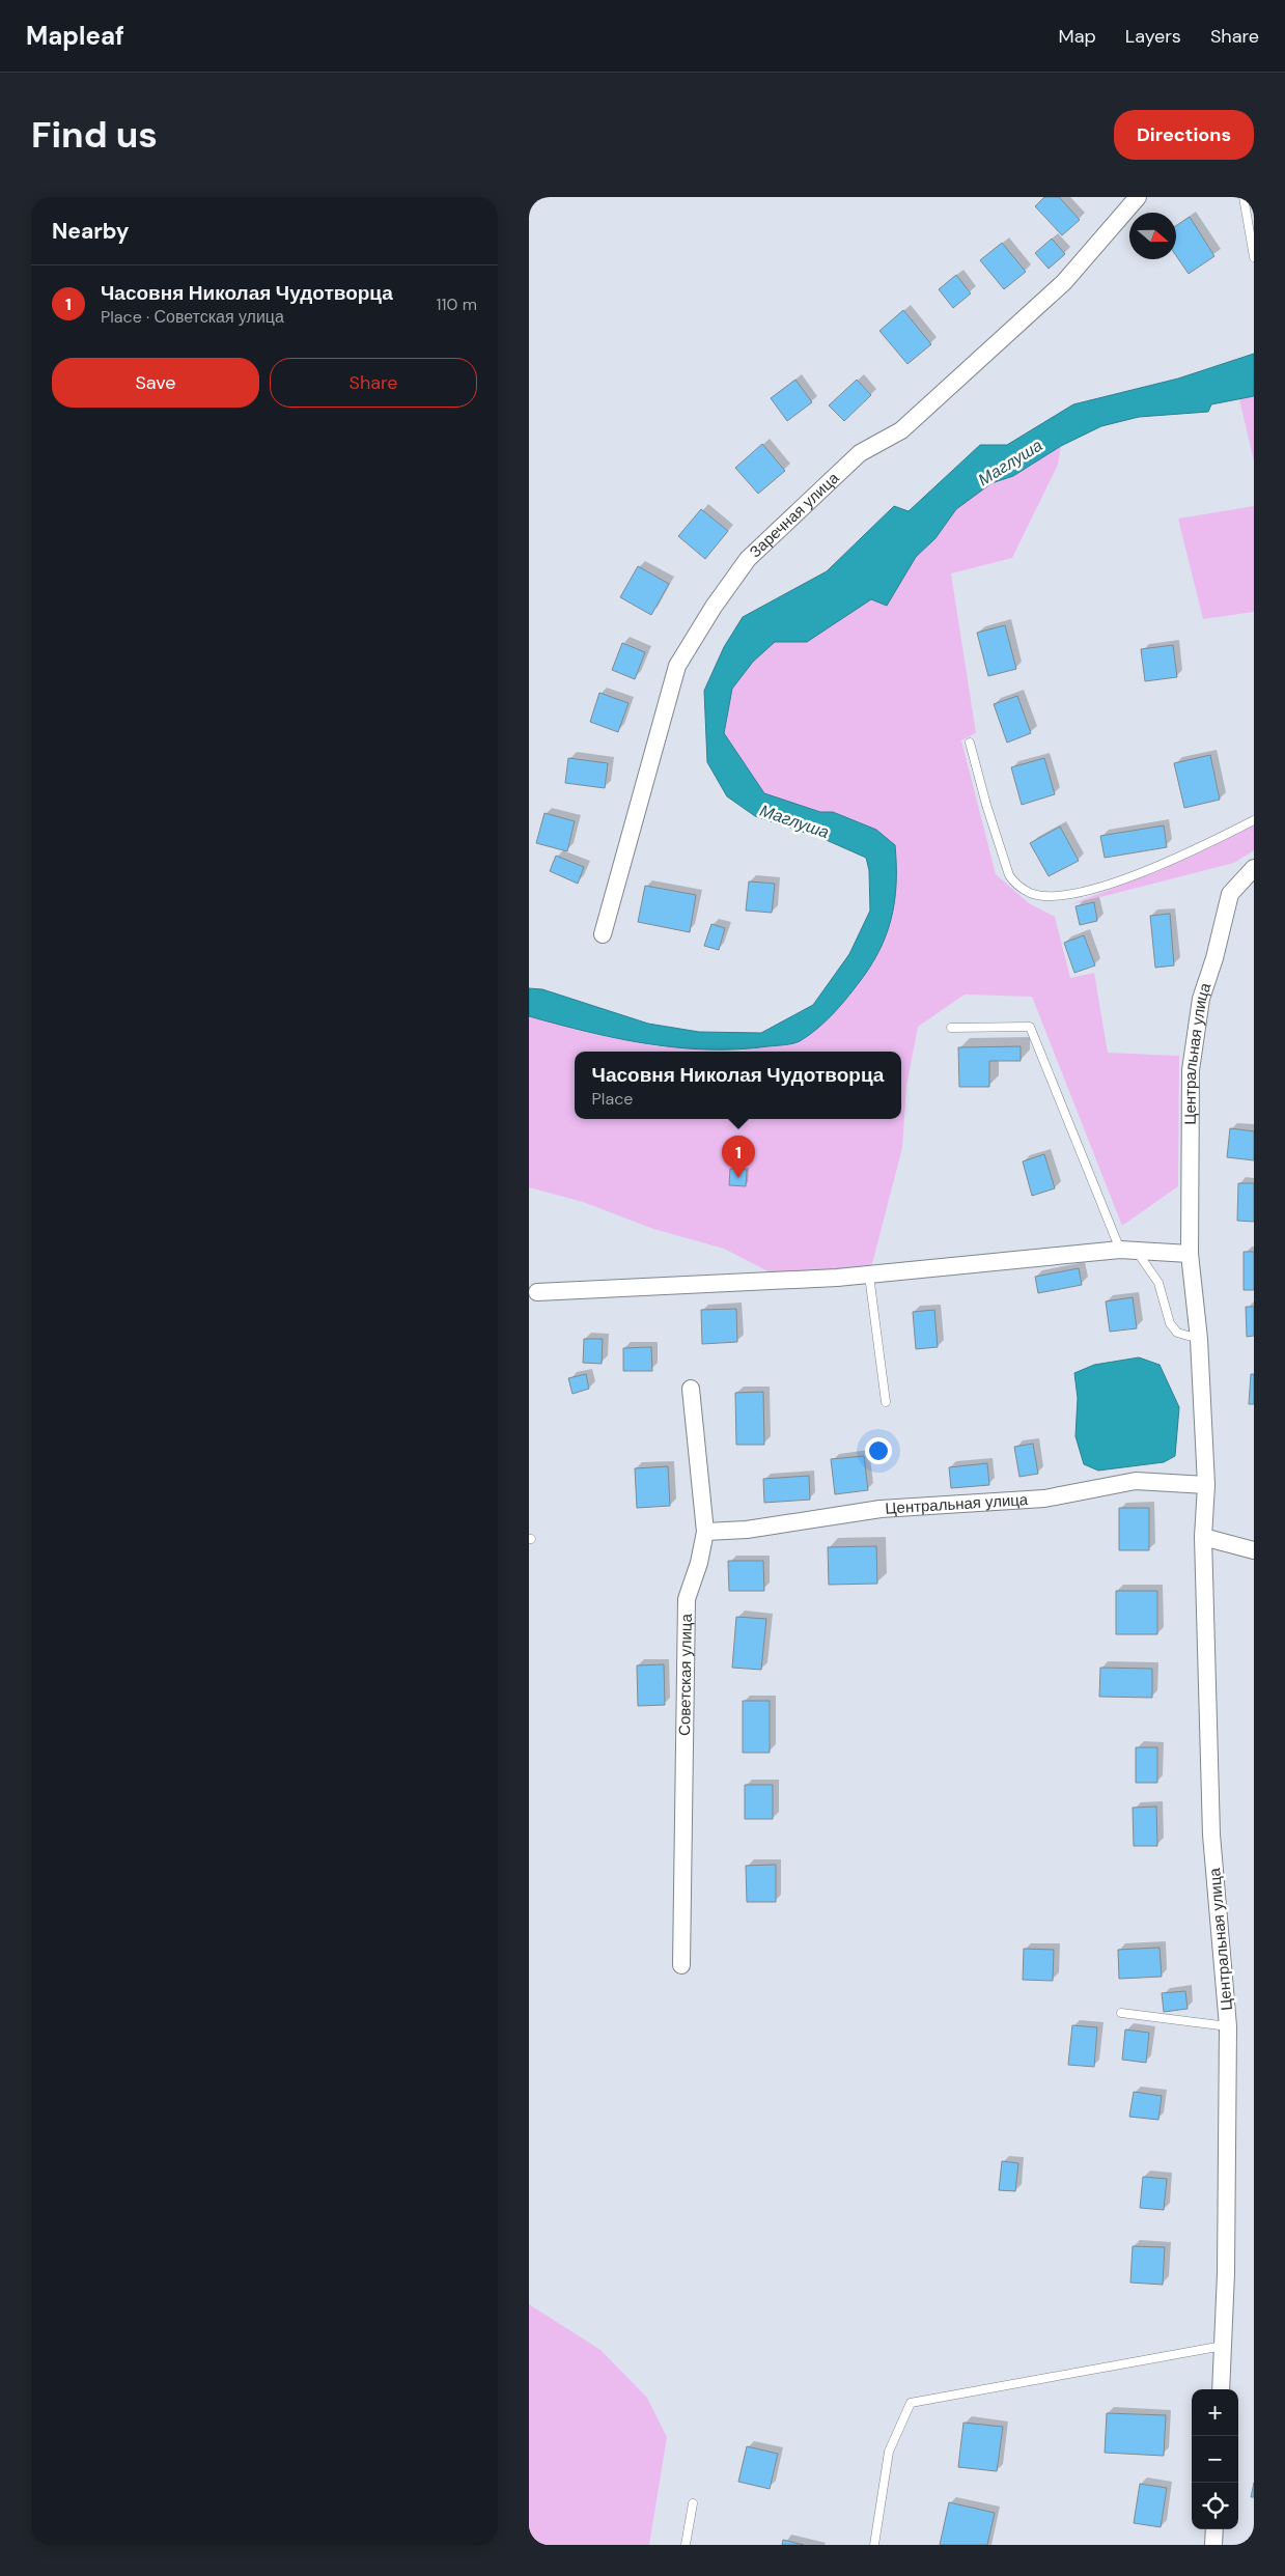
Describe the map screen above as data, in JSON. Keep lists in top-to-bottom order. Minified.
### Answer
{"streets":{"street":["Заречная улица","Центральная улица","Советская улица"]},"crossings":[["Центральная улица","Советская улица"]],"water":["Маглуша"],"north":"right","page":{"header":"Mapleaf","nav":["Map","Layers","Share"],"buttons":["Directions",["Save","Share"]],"title":"Find us","heading":"Nearby","list":[{"mark":"1","name":"Часовня Николая Чудотворца","note":"Place · Советская улица","value":"110 m"}],"popup":["Часовня Николая Чудотворца","Place"],"pins":"1","map_buttons":["+","−"]}}
